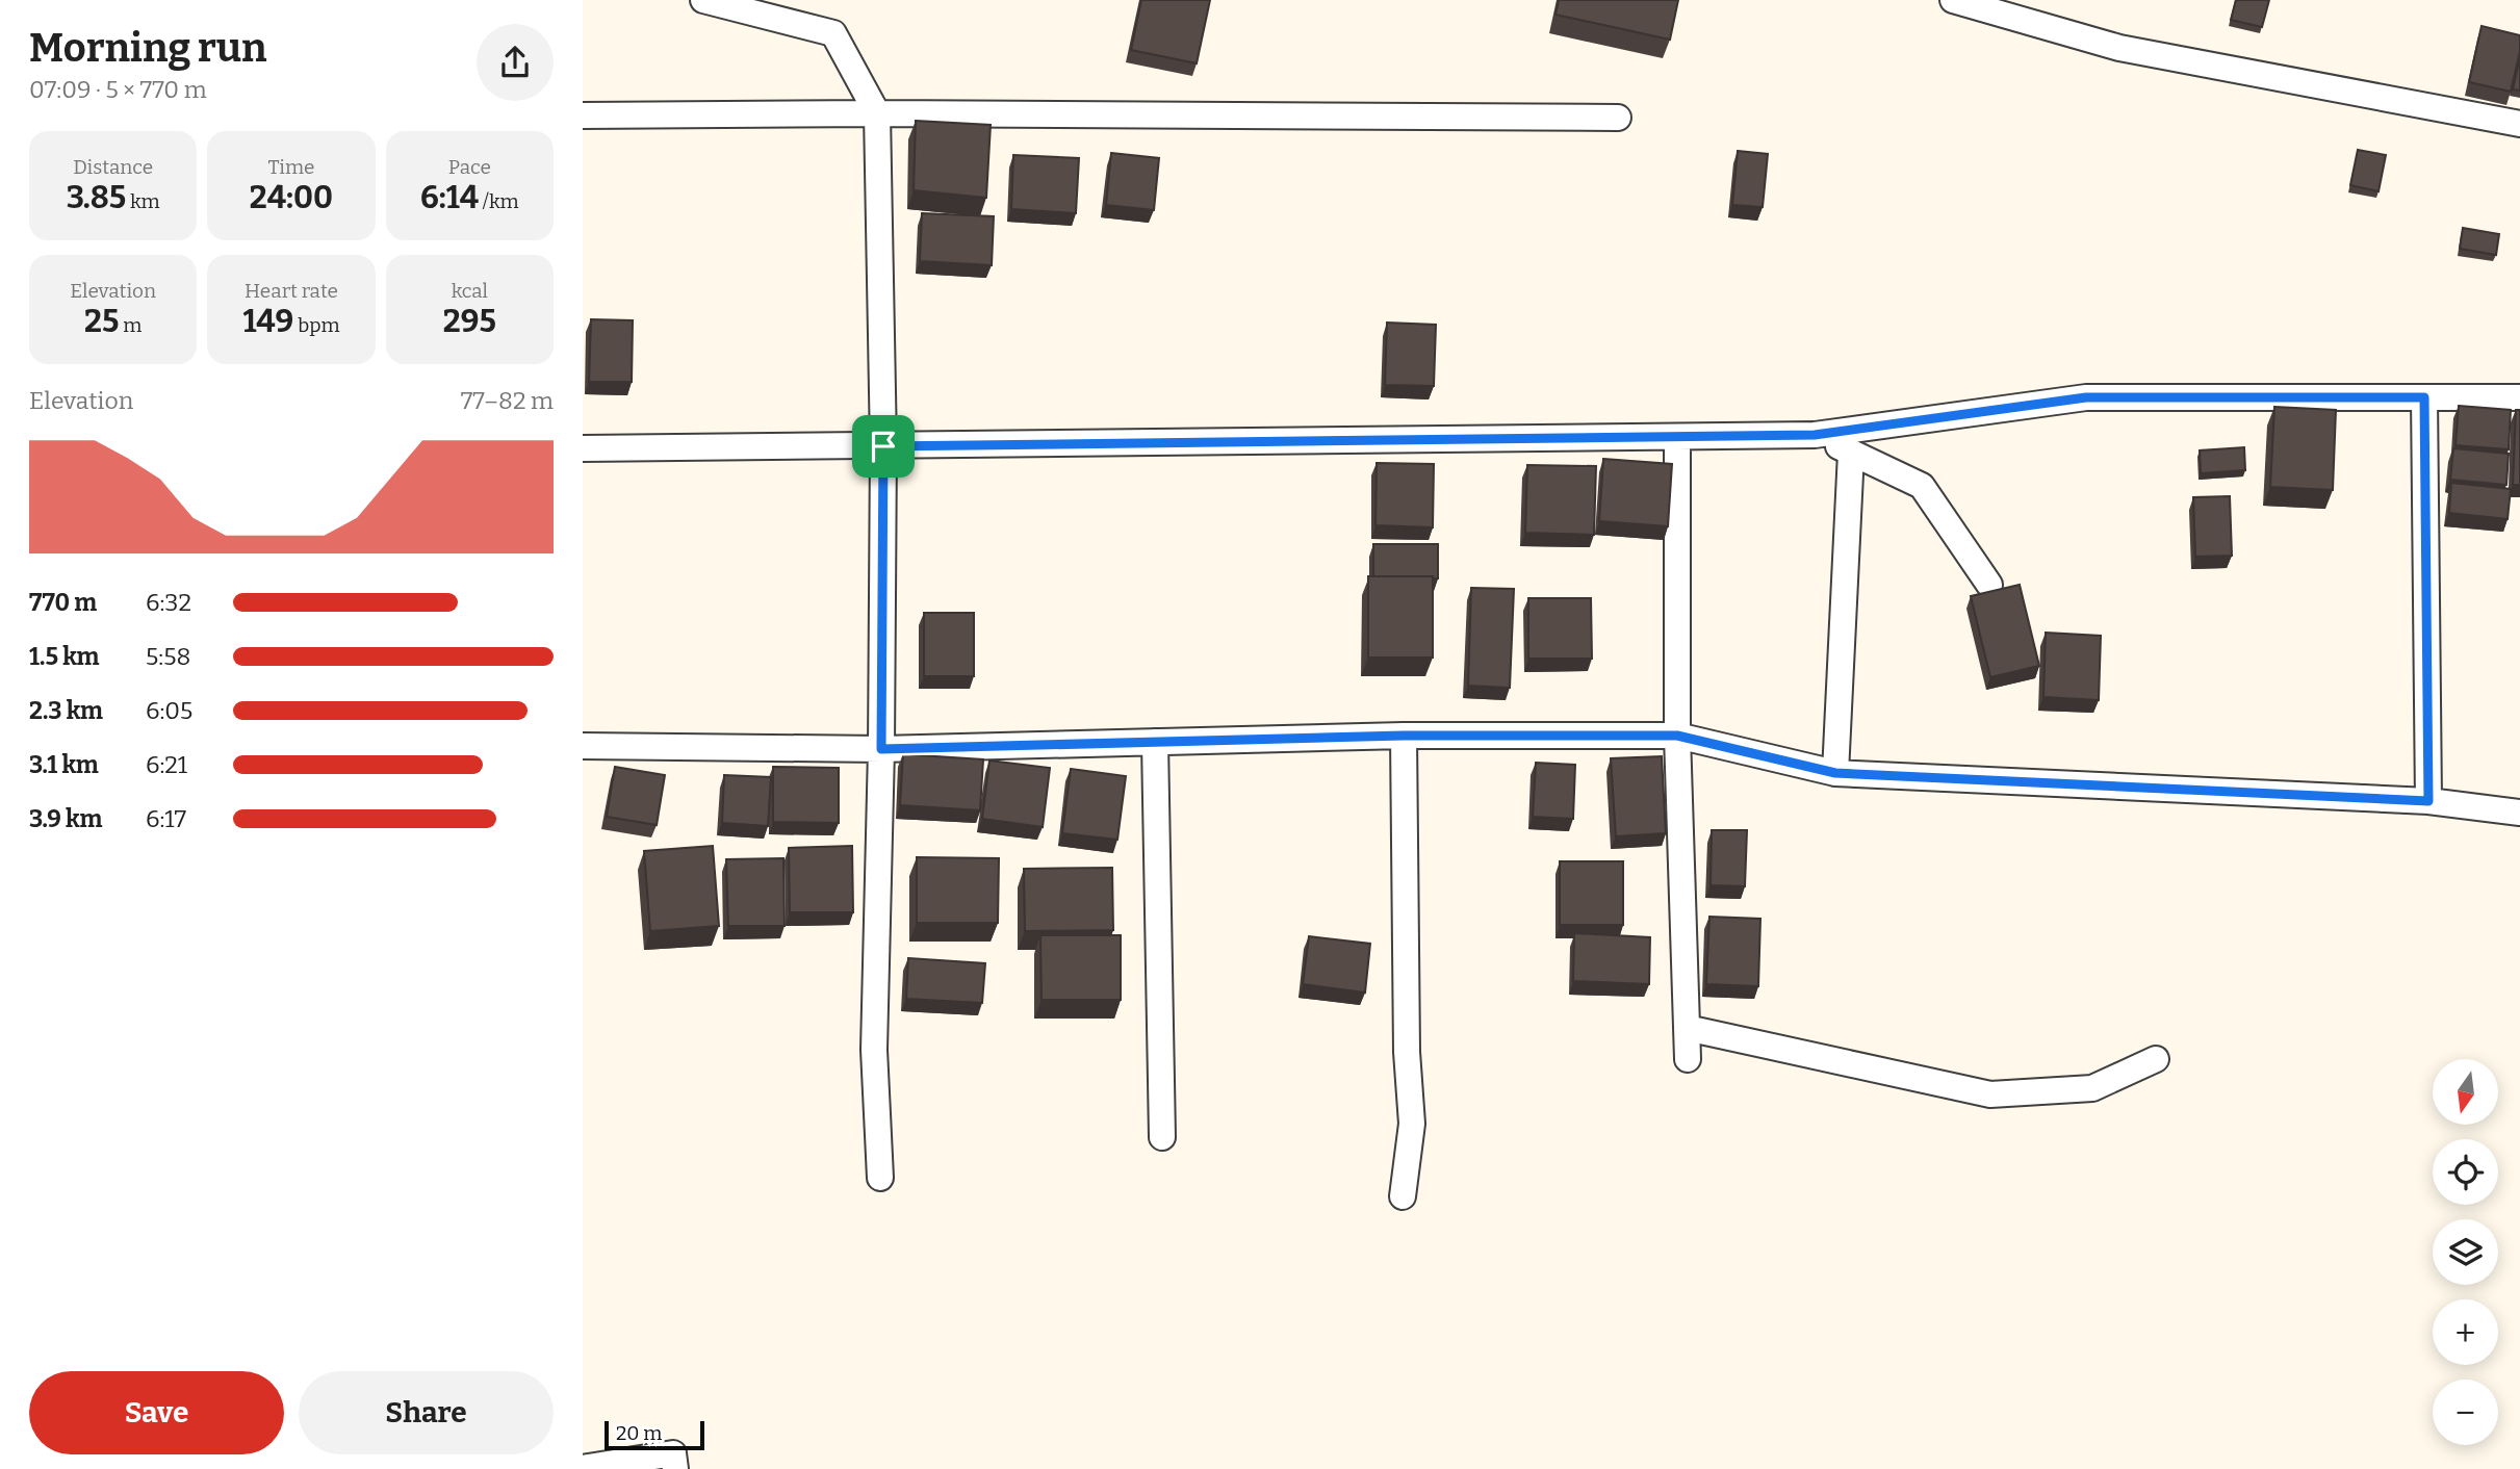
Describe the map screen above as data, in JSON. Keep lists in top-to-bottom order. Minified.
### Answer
{"scale_bar":"20 m","north":"bottom","page":{"heading":["Morning run","07:09 · 5 × 770 m"],"stats":[["Distance","3.85 km"],["Time","24:00"],["Pace","6:14 /km"],["Elevation","25 m"],["Heart rate","149 bpm"],["kcal","295"]],"chart":["Elevation","77–82 m"],"list":[{"name":"770 m","note":"6:32"},{"name":"1.5 km","note":"5:58"},{"name":"2.3 km","note":"6:05"},{"name":"3.1 km","note":"6:21"},{"name":"3.9 km","note":"6:17"}],"map_buttons":["+","−"],"buttons":["Save","Share"],"scale":"20 m"}}
